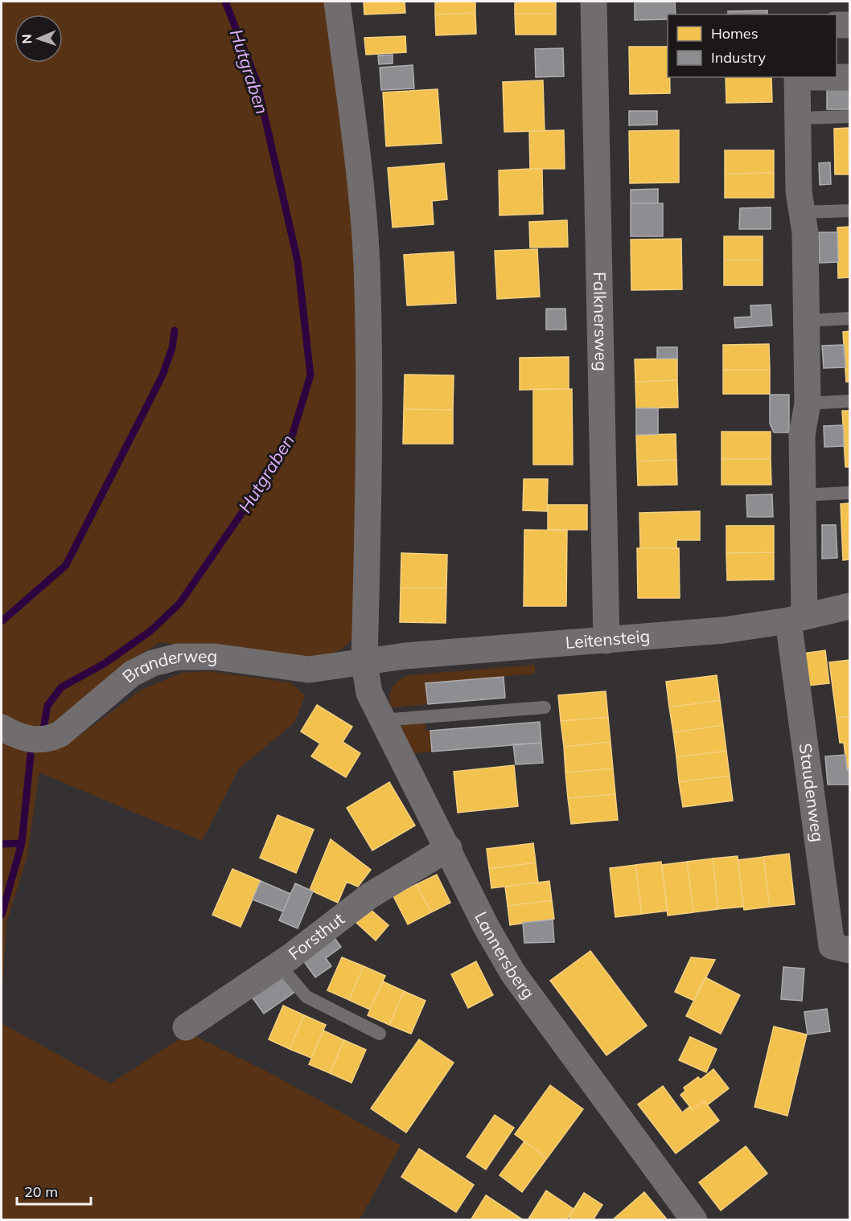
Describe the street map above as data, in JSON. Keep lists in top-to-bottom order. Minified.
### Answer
{"streets":{"street":["Falknersweg","Leitensteig","Branderweg","Staudenweg","Forsthut","Lannersberg"]},"crossings":[["Falknersweg","Leitensteig"],["Leitensteig","Branderweg"],["Leitensteig","Staudenweg"],["Leitensteig","Lannersberg"],["Branderweg","Lannersberg"],["Forsthut","Lannersberg"]],"water":["Hutgraben"],"legend":["Homes","Industry"],"scale_bar":"20 m","north":"left"}
